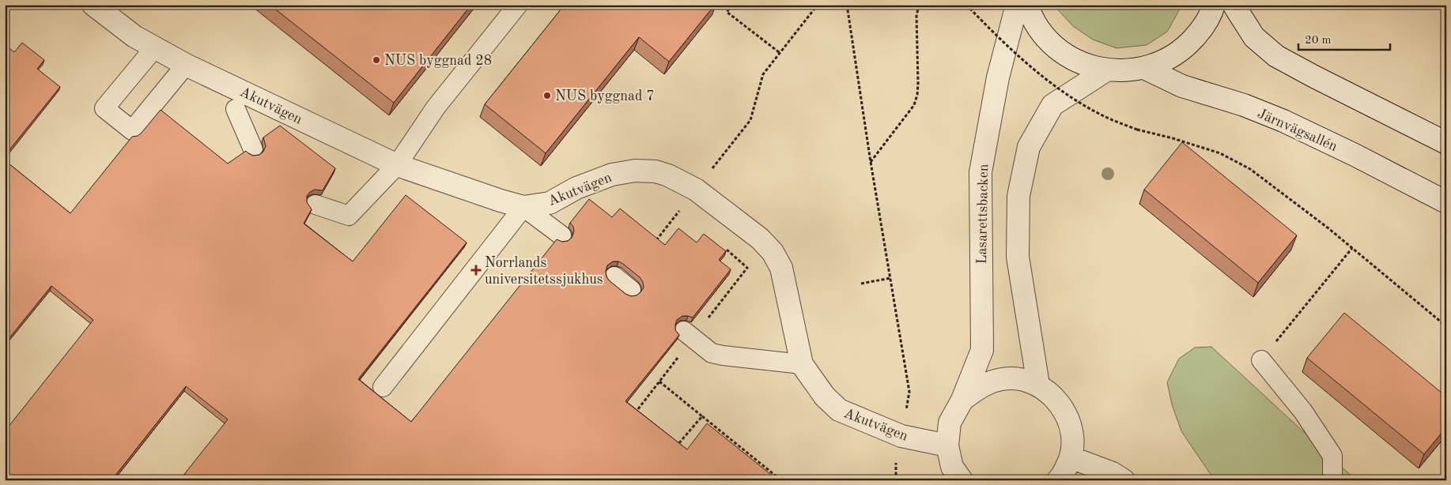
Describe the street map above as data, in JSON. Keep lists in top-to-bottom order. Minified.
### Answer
{"streets":{"street":["Akutvägen","Järnvägsallén","Lasarettsbacken"]},"crossings":[["Akutvägen","Lasarettsbacken"]],"places":{"other":["NUS byggnad 28","NUS byggnad 7"],"health":["Norrlands universitetssjukhus"]},"scale_bar":"20 m"}
